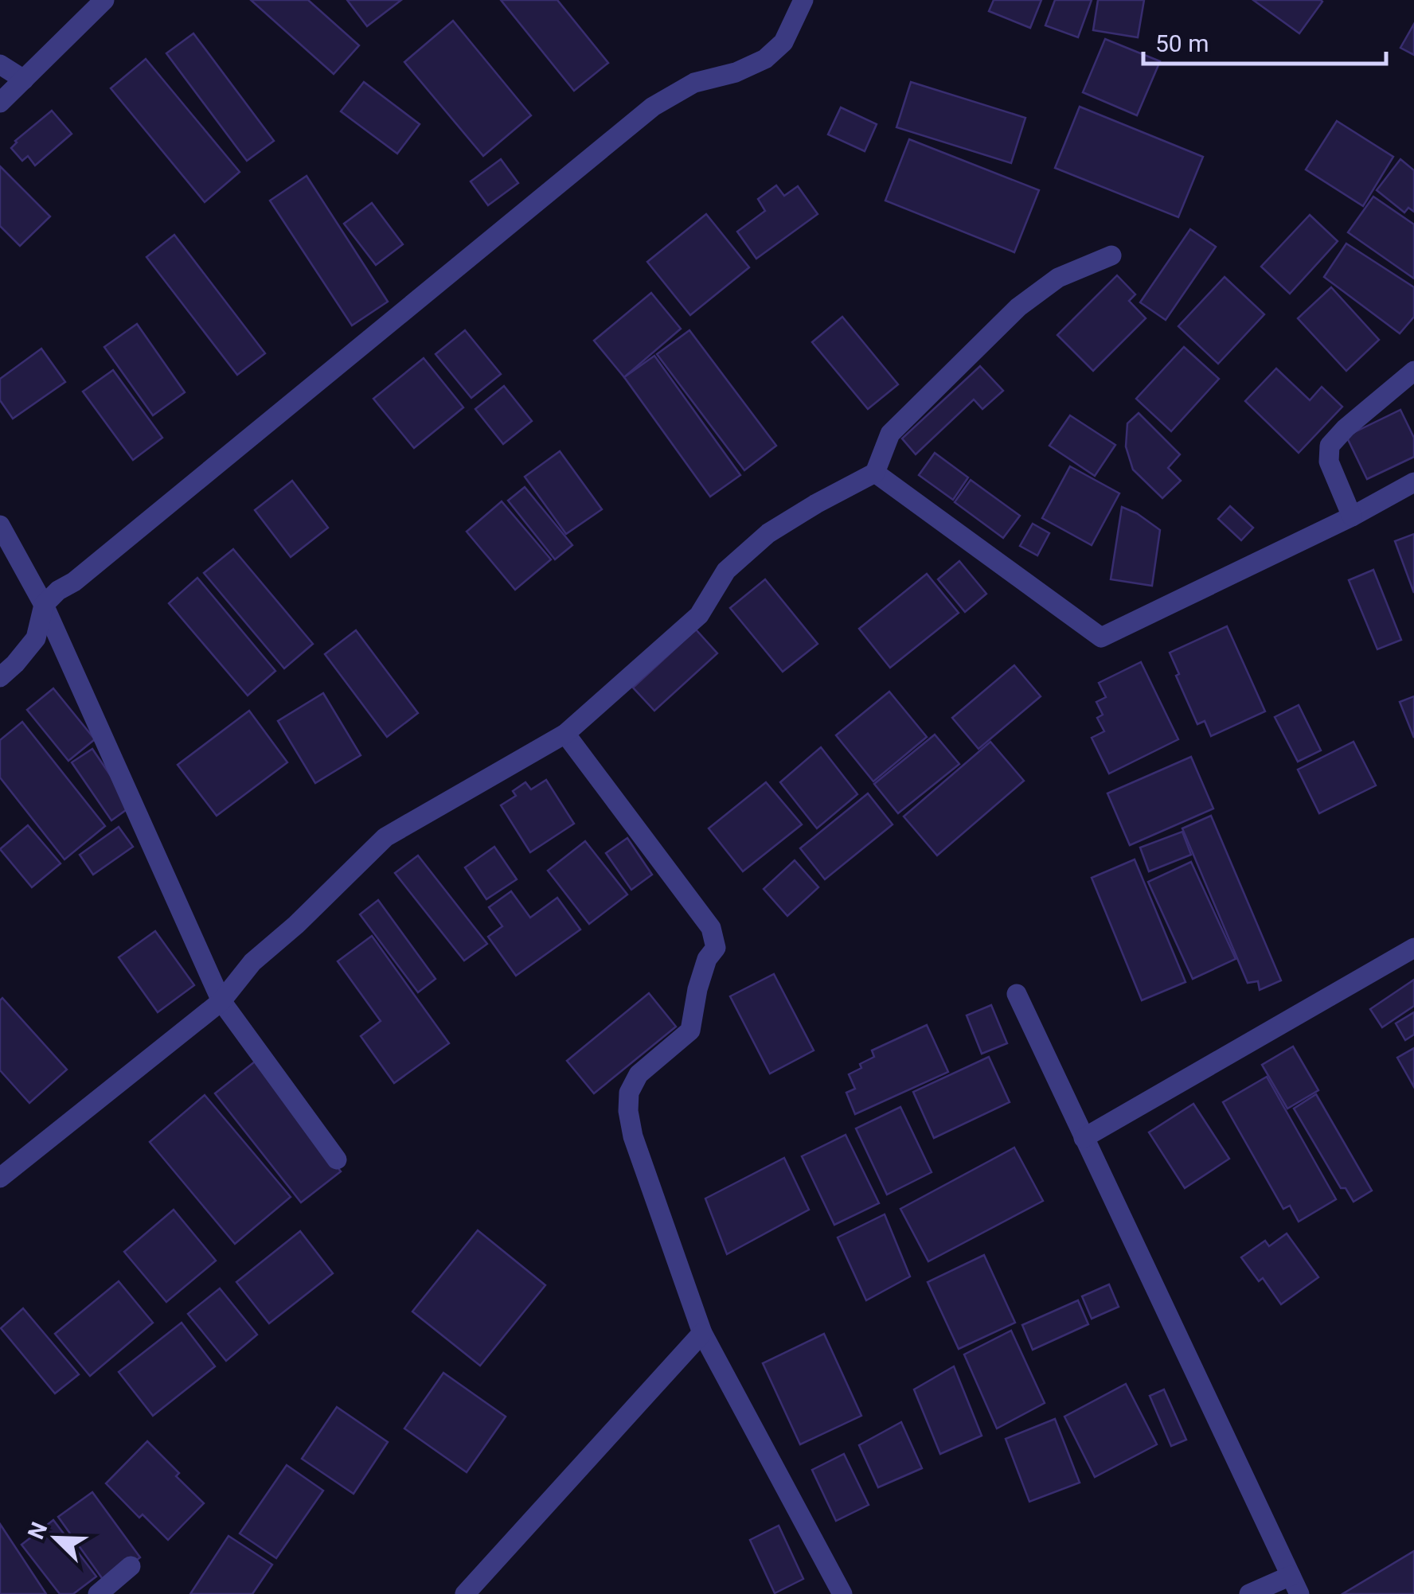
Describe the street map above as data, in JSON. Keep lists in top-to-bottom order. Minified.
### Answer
{"scale_bar":"50 m","north":"top left"}
